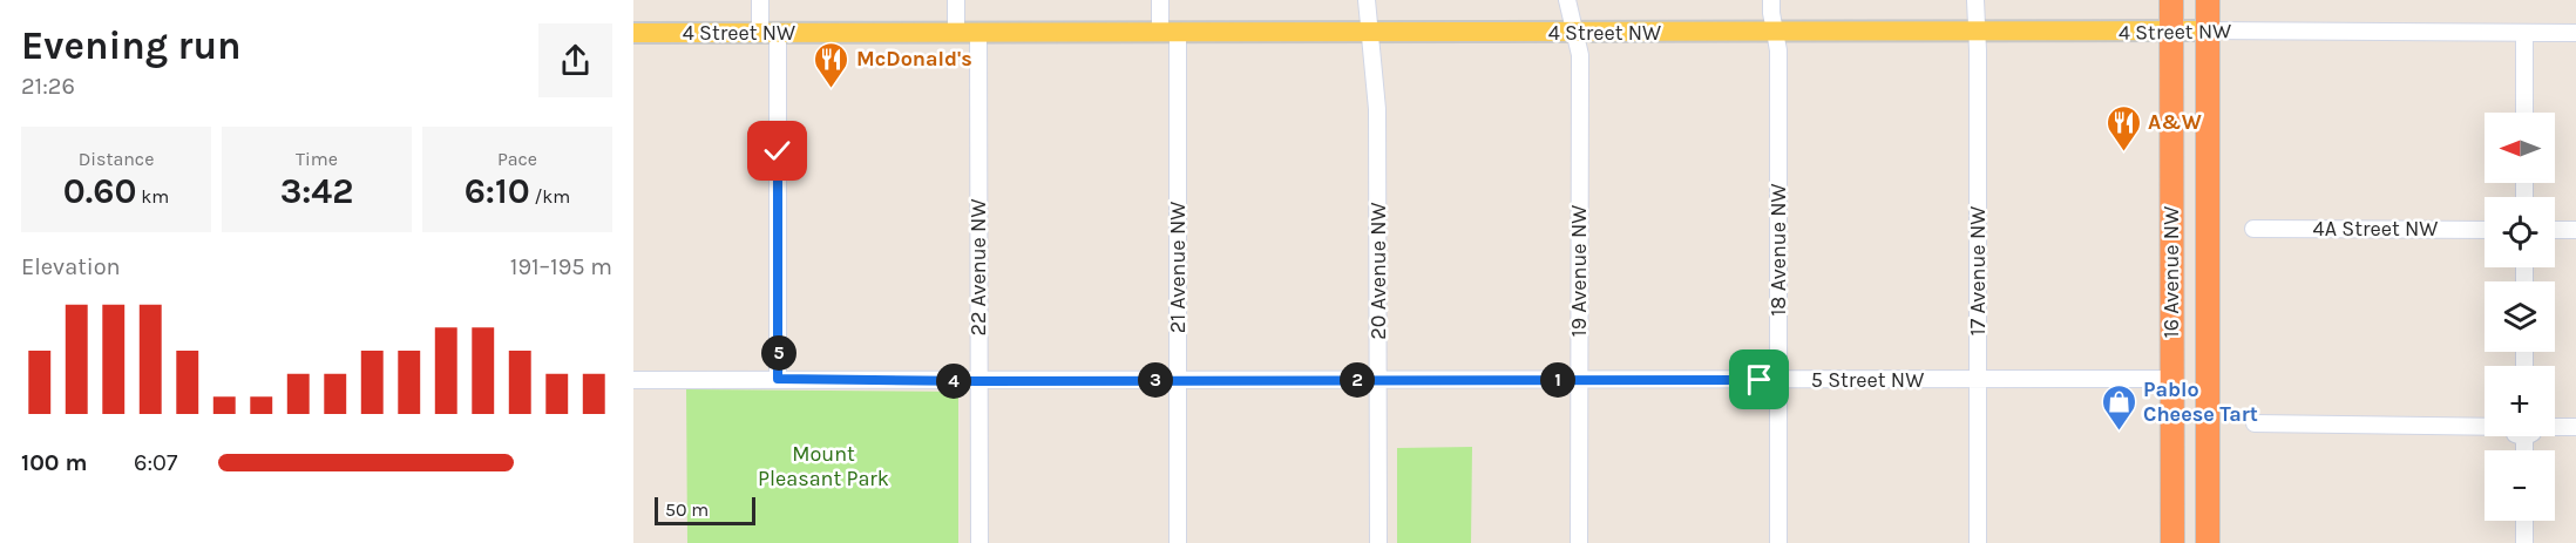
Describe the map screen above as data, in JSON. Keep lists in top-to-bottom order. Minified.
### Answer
{"streets":{"highway":["16 Avenue NW"],"main road":["4 Street NW"],"street":["4A Street NW","18 Avenue NW","22 Avenue NW","21 Avenue NW","20 Avenue NW","19 Avenue NW","17 Avenue NW","5 Street NW"]},"crossings":[["4 Street NW","18 Avenue NW"],["4 Street NW","22 Avenue NW"],["4 Street NW","21 Avenue NW"],["4 Street NW","20 Avenue NW"],["4 Street NW","19 Avenue NW"],["4 Street NW","17 Avenue NW"],["4 Street NW","16 Avenue NW"],["18 Avenue NW","5 Street NW"],["22 Avenue NW","5 Street NW"],["21 Avenue NW","5 Street NW"],["20 Avenue NW","5 Street NW"],["19 Avenue NW","5 Street NW"],["17 Avenue NW","5 Street NW"],["16 Avenue NW","5 Street NW"]],"parks":["Mount Pleasant Park"],"places":{"restaurant":["McDonald's","A&W"],"shop":["Pablo Cheese Tart"]},"scale_bar":"50 m","north":"left","page":{"heading":["Evening run","21:26"],"map_buttons":["+","−"],"stats":[["Distance","0.60 km"],["Time","3:42"],["Pace","6:10 /km"]],"chart":["Elevation","191–195 m"],"pins":["5","1","2","3","4"],"list":[{"name":"100 m","note":"6:07"}],"scale":"50 m"}}
